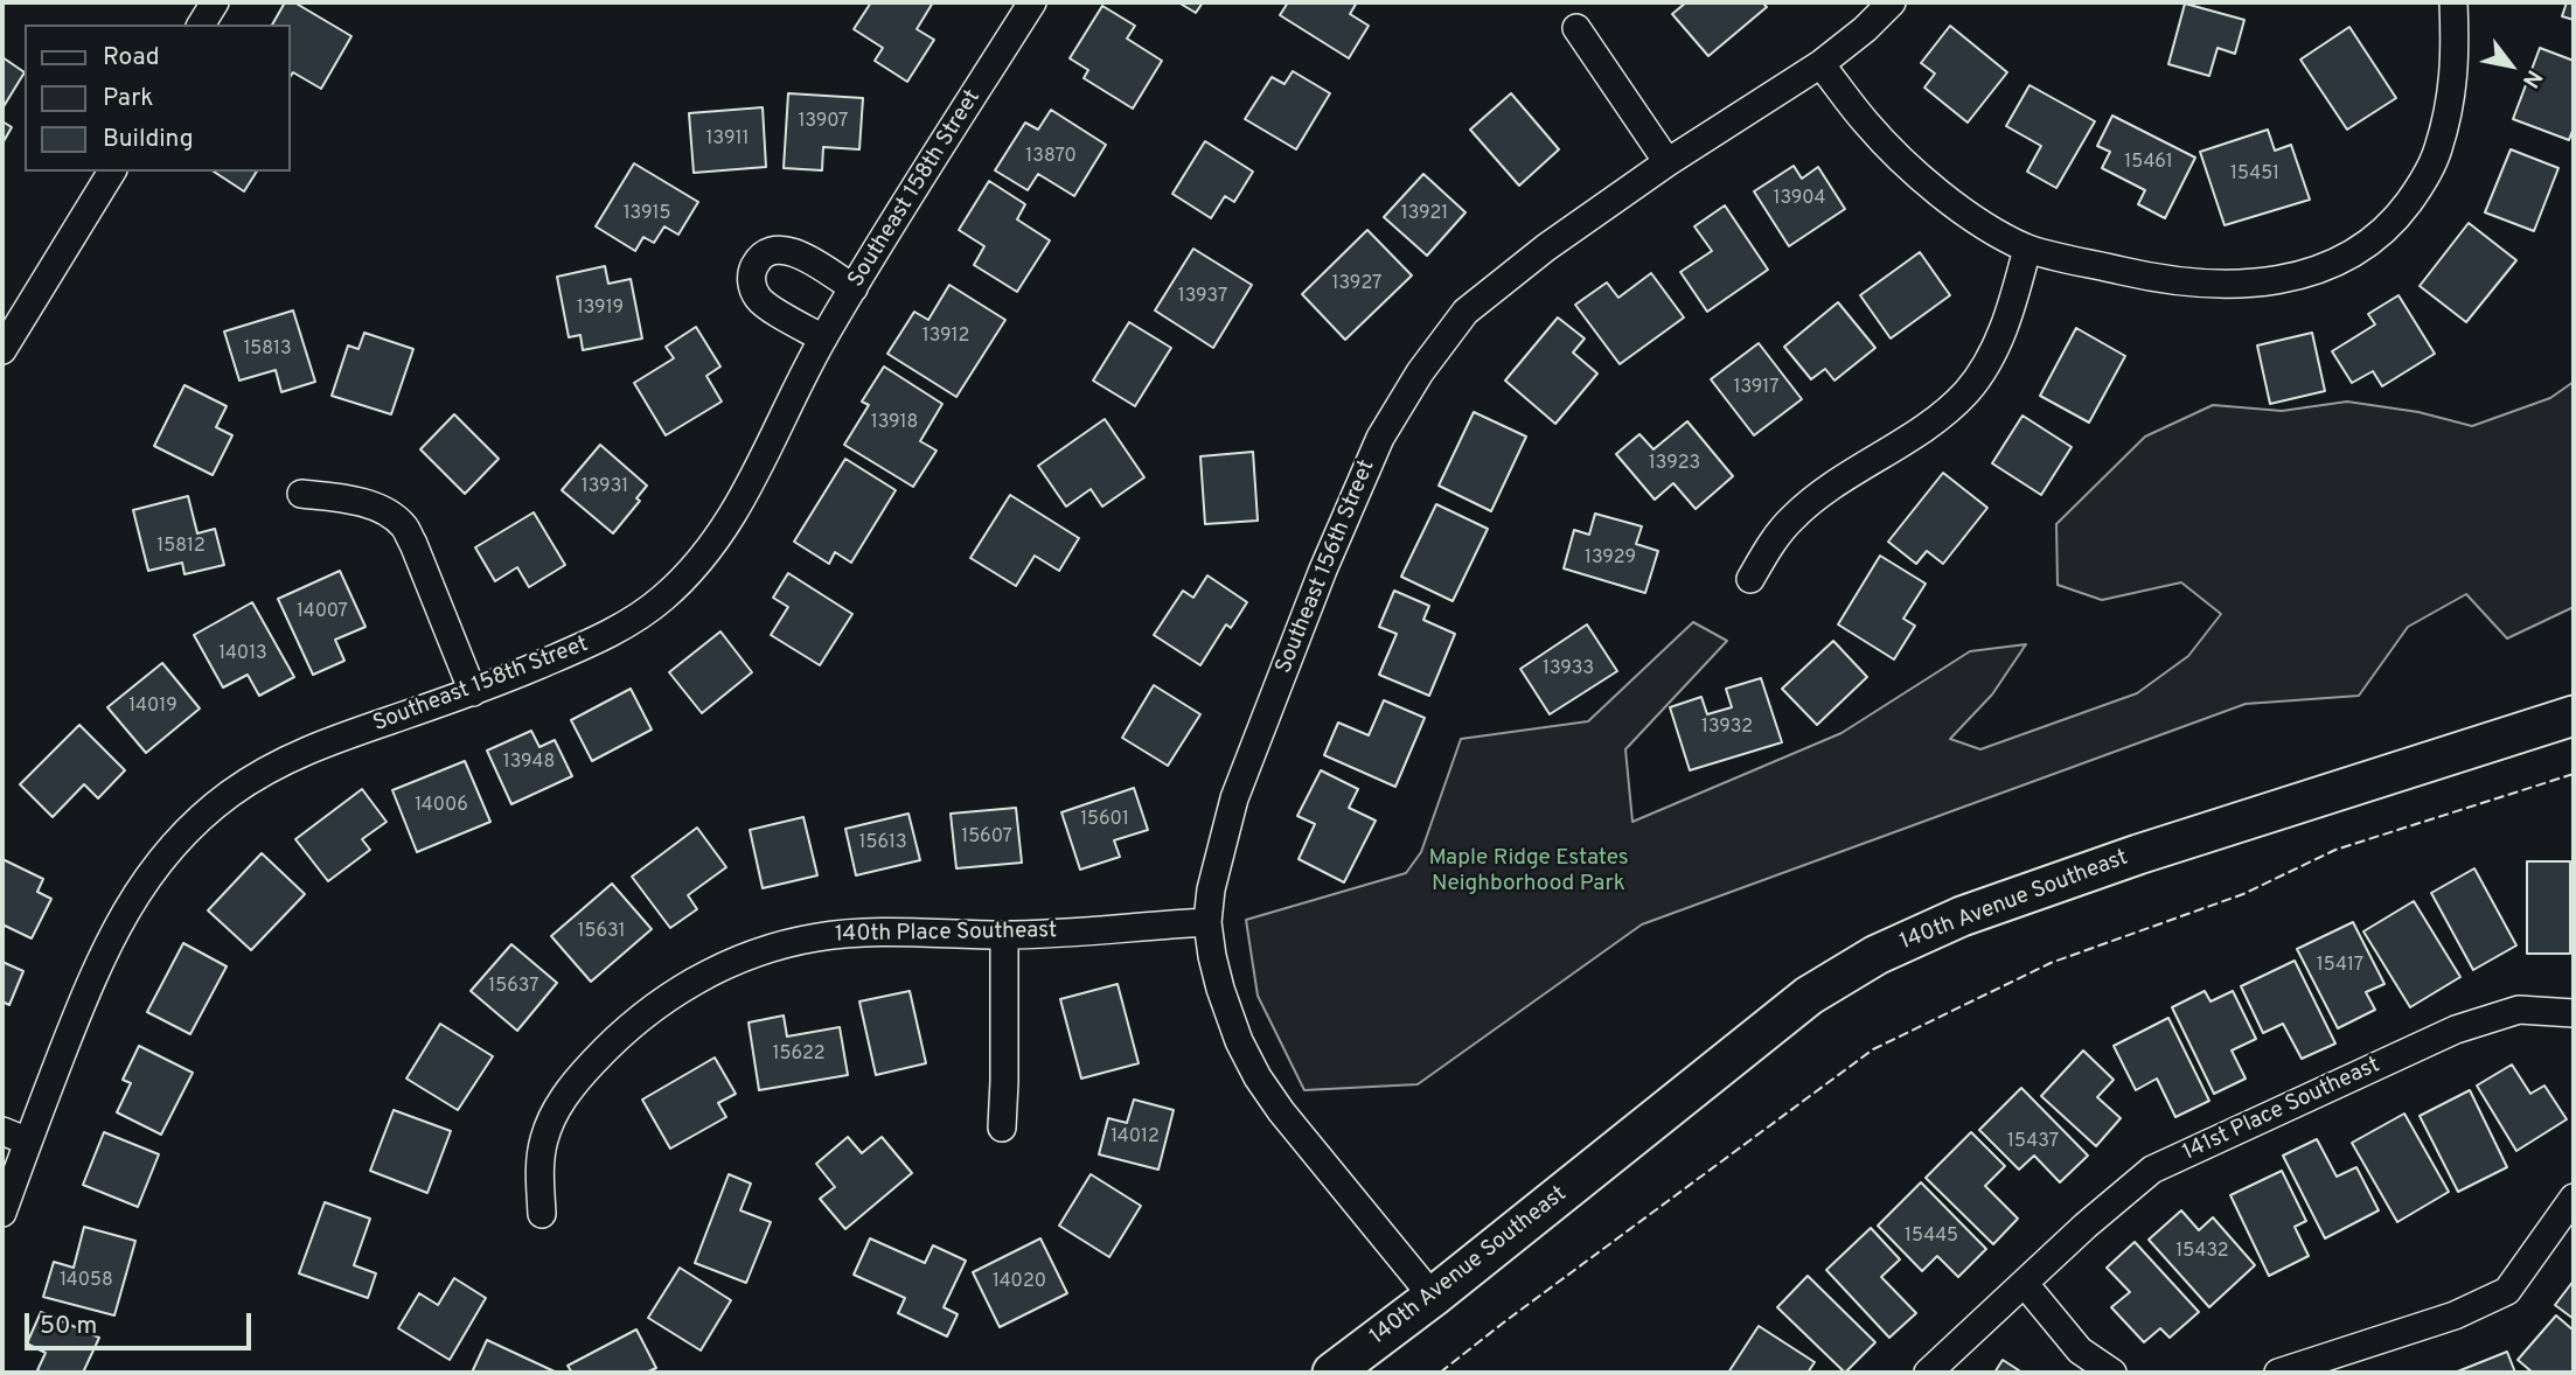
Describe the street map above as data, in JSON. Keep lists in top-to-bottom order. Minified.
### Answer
{"streets":{"main road":["140th Avenue Southeast"],"street":["Southeast 158th Street","Southeast 156th Street","140th Place Southeast","141st Place Southeast"]},"crossings":[["Southeast 156th Street","140th Avenue Southeast"],["Southeast 156th Street","140th Place Southeast"]],"parks":["Maple Ridge Estates Neighborhood Park"],"house_numbers":["13907","13911","13870","15461","15451","13904","13915","13921","13927","13937","13919","13912","15813","13917","13918","13923","13931","15812","13929","14007","14013","13933","14019","13932","13948","14006","15601","15607","15613","15631","15417","15637","15622","14012","15437","15445","15432","14058","14020"],"legend":["Road","Park","Building"],"scale_bar":"50 m","north":"bottom right"}
